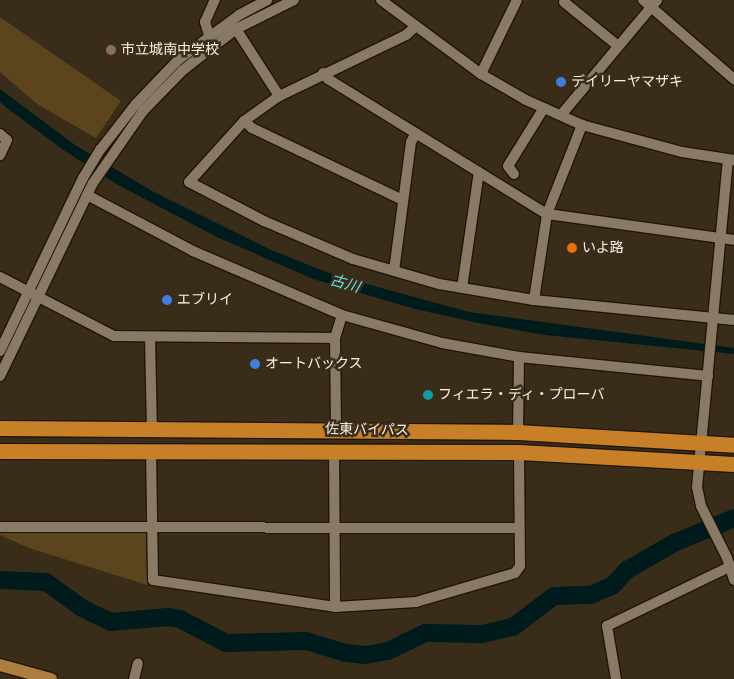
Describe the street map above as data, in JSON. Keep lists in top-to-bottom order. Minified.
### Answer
{"streets":{"highway":["佐東バイパス"]},"water":["古川"],"places":["市立城南中学校","デイリーヤマザキ","いよ路","エブリイ","オートバックス","フィエラ・ディ・プローバ"]}
